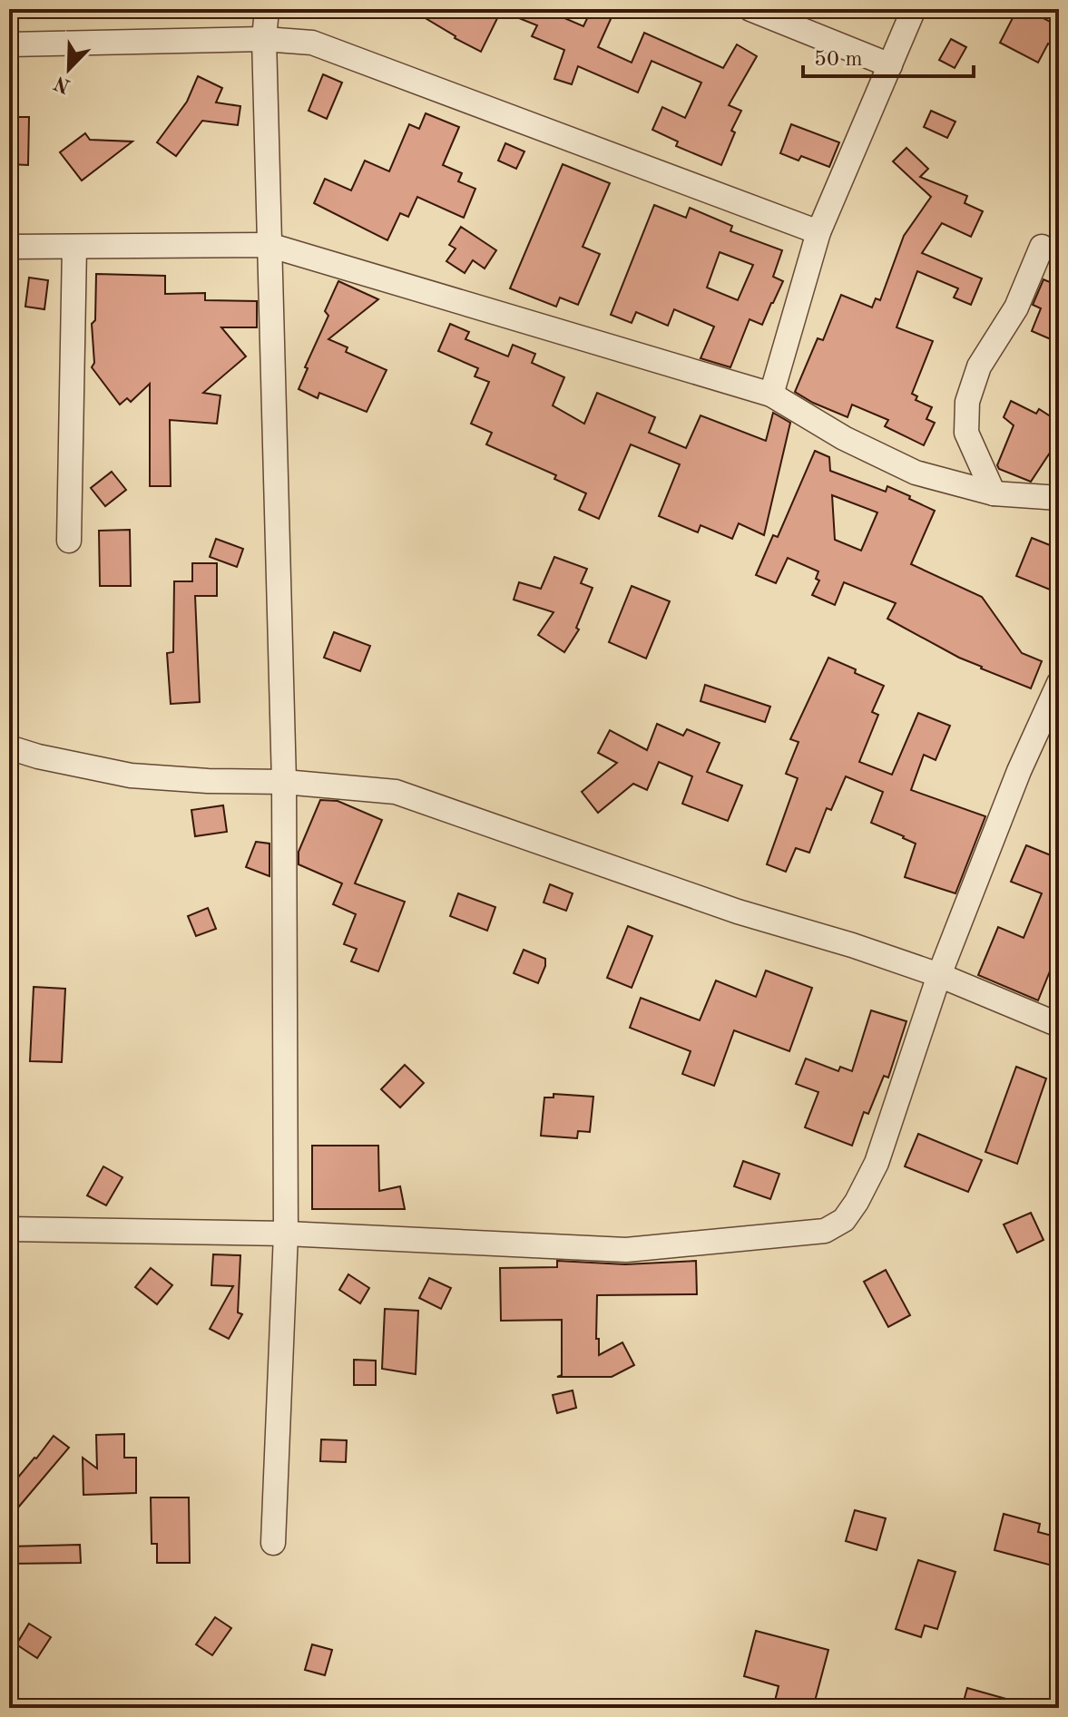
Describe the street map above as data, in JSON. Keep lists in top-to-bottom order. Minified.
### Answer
{"scale_bar":"50 m","north":"bottom left"}
